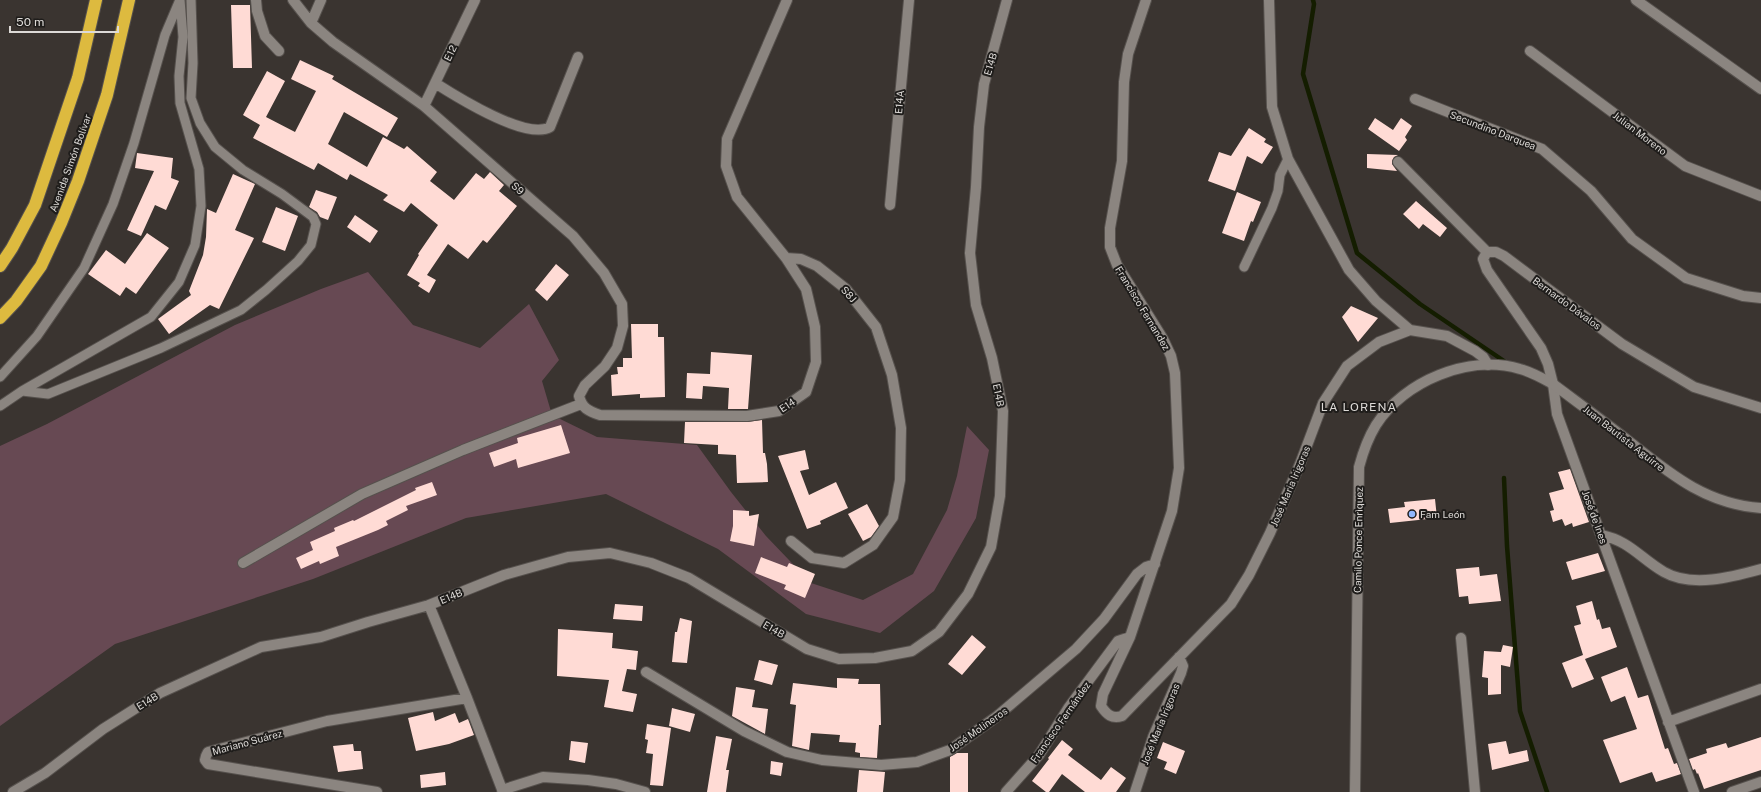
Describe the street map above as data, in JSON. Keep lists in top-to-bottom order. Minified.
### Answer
{"streets":{"highway":["Avenida Simón Bolívar"],"street":["E12","E14B","E14A","Secundino Darquea","Julian Moreno","S9","S8J","Bernardo Dávalos","Francisco Fernandez","E14","Juan Bautista Aguirre","José Maria Irigoras","José de Ines","Camilo Ponce Enrìquez","Francisco Fernández","José María Irigoras","José Molineros","Mariano Suárez"]},"crossings":[["E12","S9"],["S9","E14"],["S8J","E14"],["Bernardo Dávalos","José de Ines"],["Francisco Fernandez","José Maria Irigoras"],["Francisco Fernandez","Francisco Fernández"],["Francisco Fernandez","José Molineros"],["Juan Bautista Aguirre","José de Ines"],["Juan Bautista Aguirre","Camilo Ponce Enrìquez"],["José Maria Irigoras","Francisco Fernández"],["José Maria Irigoras","José María Irigoras"]],"districts":["LA LORENA"],"places":["Fam León"],"scale_bar":"50 m"}
